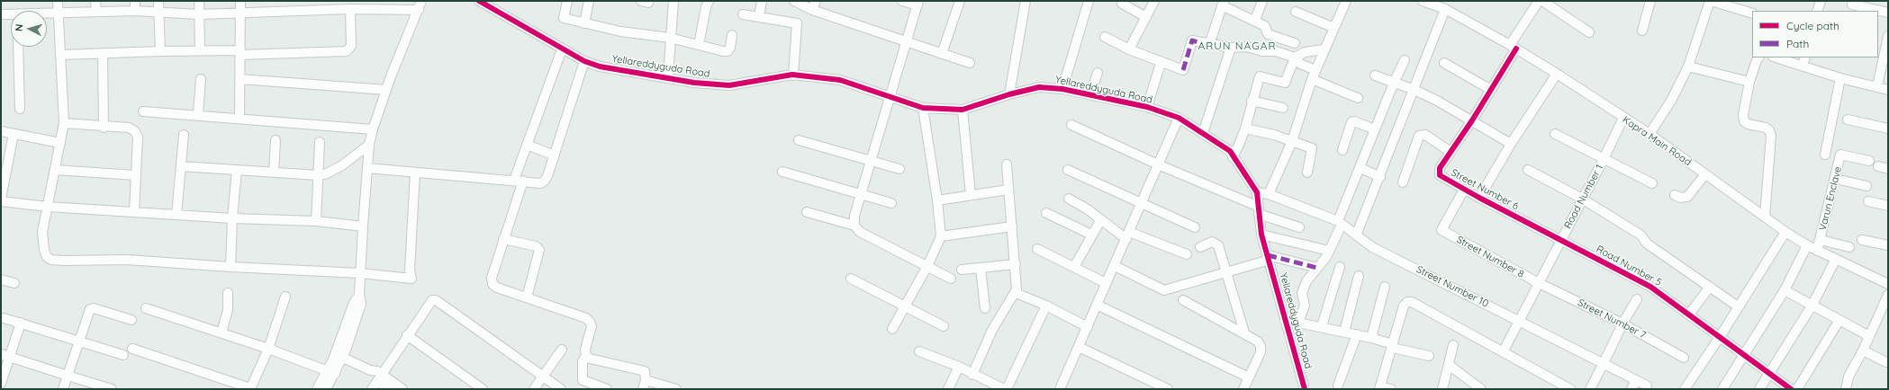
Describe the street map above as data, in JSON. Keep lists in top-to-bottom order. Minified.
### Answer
{"streets":{"street":["Yellareddyguda Road","Kapra Main Road","Street Number 6","Road Number 1","Varun Enclave","Street Number 8","Road Number 5","Street Number 10","Street Number 7"]},"crossings":[["Yellareddyguda Road","Street Number 10"],["Kapra Main Road","Street Number 6"],["Kapra Main Road","Road Number 1"],["Kapra Main Road","Varun Enclave"],["Street Number 6","Road Number 1"],["Street Number 6","Street Number 8"],["Street Number 6","Road Number 5"],["Road Number 1","Street Number 8"],["Road Number 1","Road Number 5"],["Road Number 1","Street Number 10"],["Road Number 1","Street Number 7"],["Street Number 8","Street Number 7"]],"districts":["ARUN NAGAR"],"legend":["Cycle path","Path"],"north":"left"}
